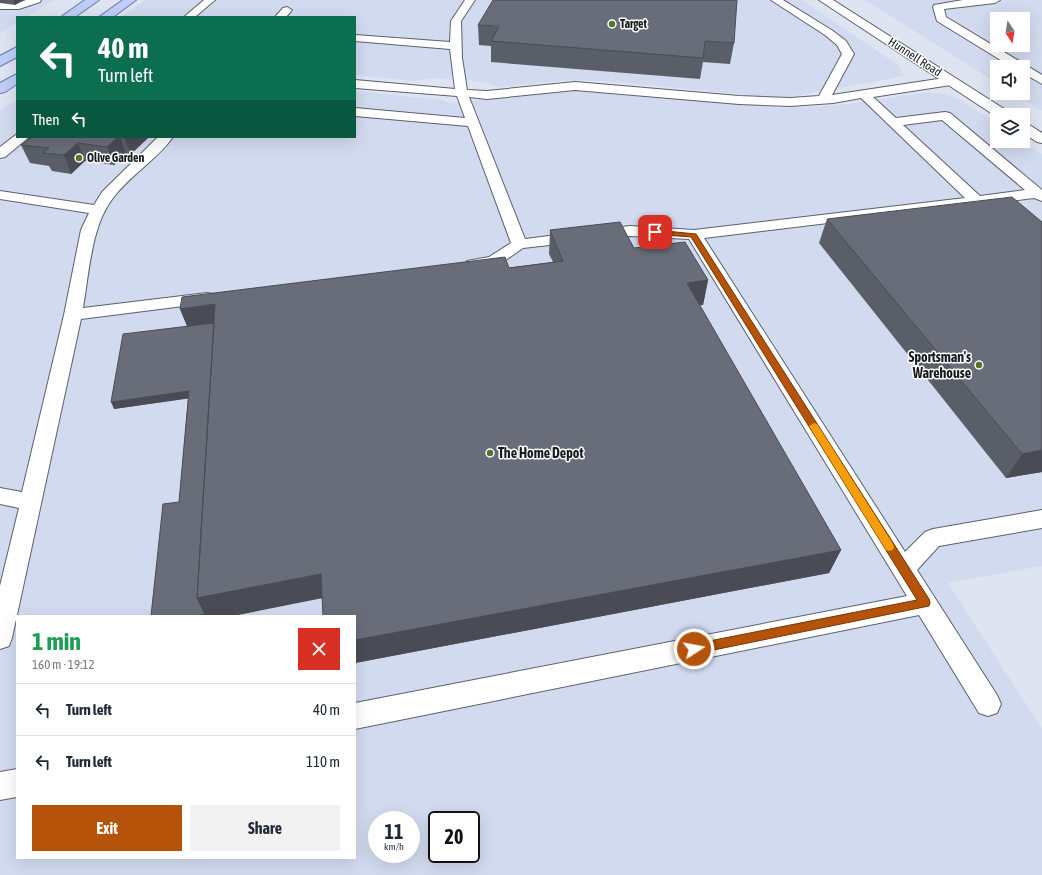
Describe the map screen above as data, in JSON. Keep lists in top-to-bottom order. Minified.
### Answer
{"streets":{"street":["Hunnell Road"]},"places":["Target","Olive Garden","Sportsman's Warehouse","The Home Depot"],"north":"bottom","page":{"turn":["40 m","Turn left"],"then":"Then","heading":["1 min","160 m · 19:12"],"list":[{"name":"Turn left","value":"40 m"},{"name":"Turn left","value":"110 m"}],"buttons":["Exit","Share"],"speed":"11 km/h","limit":"20"}}
